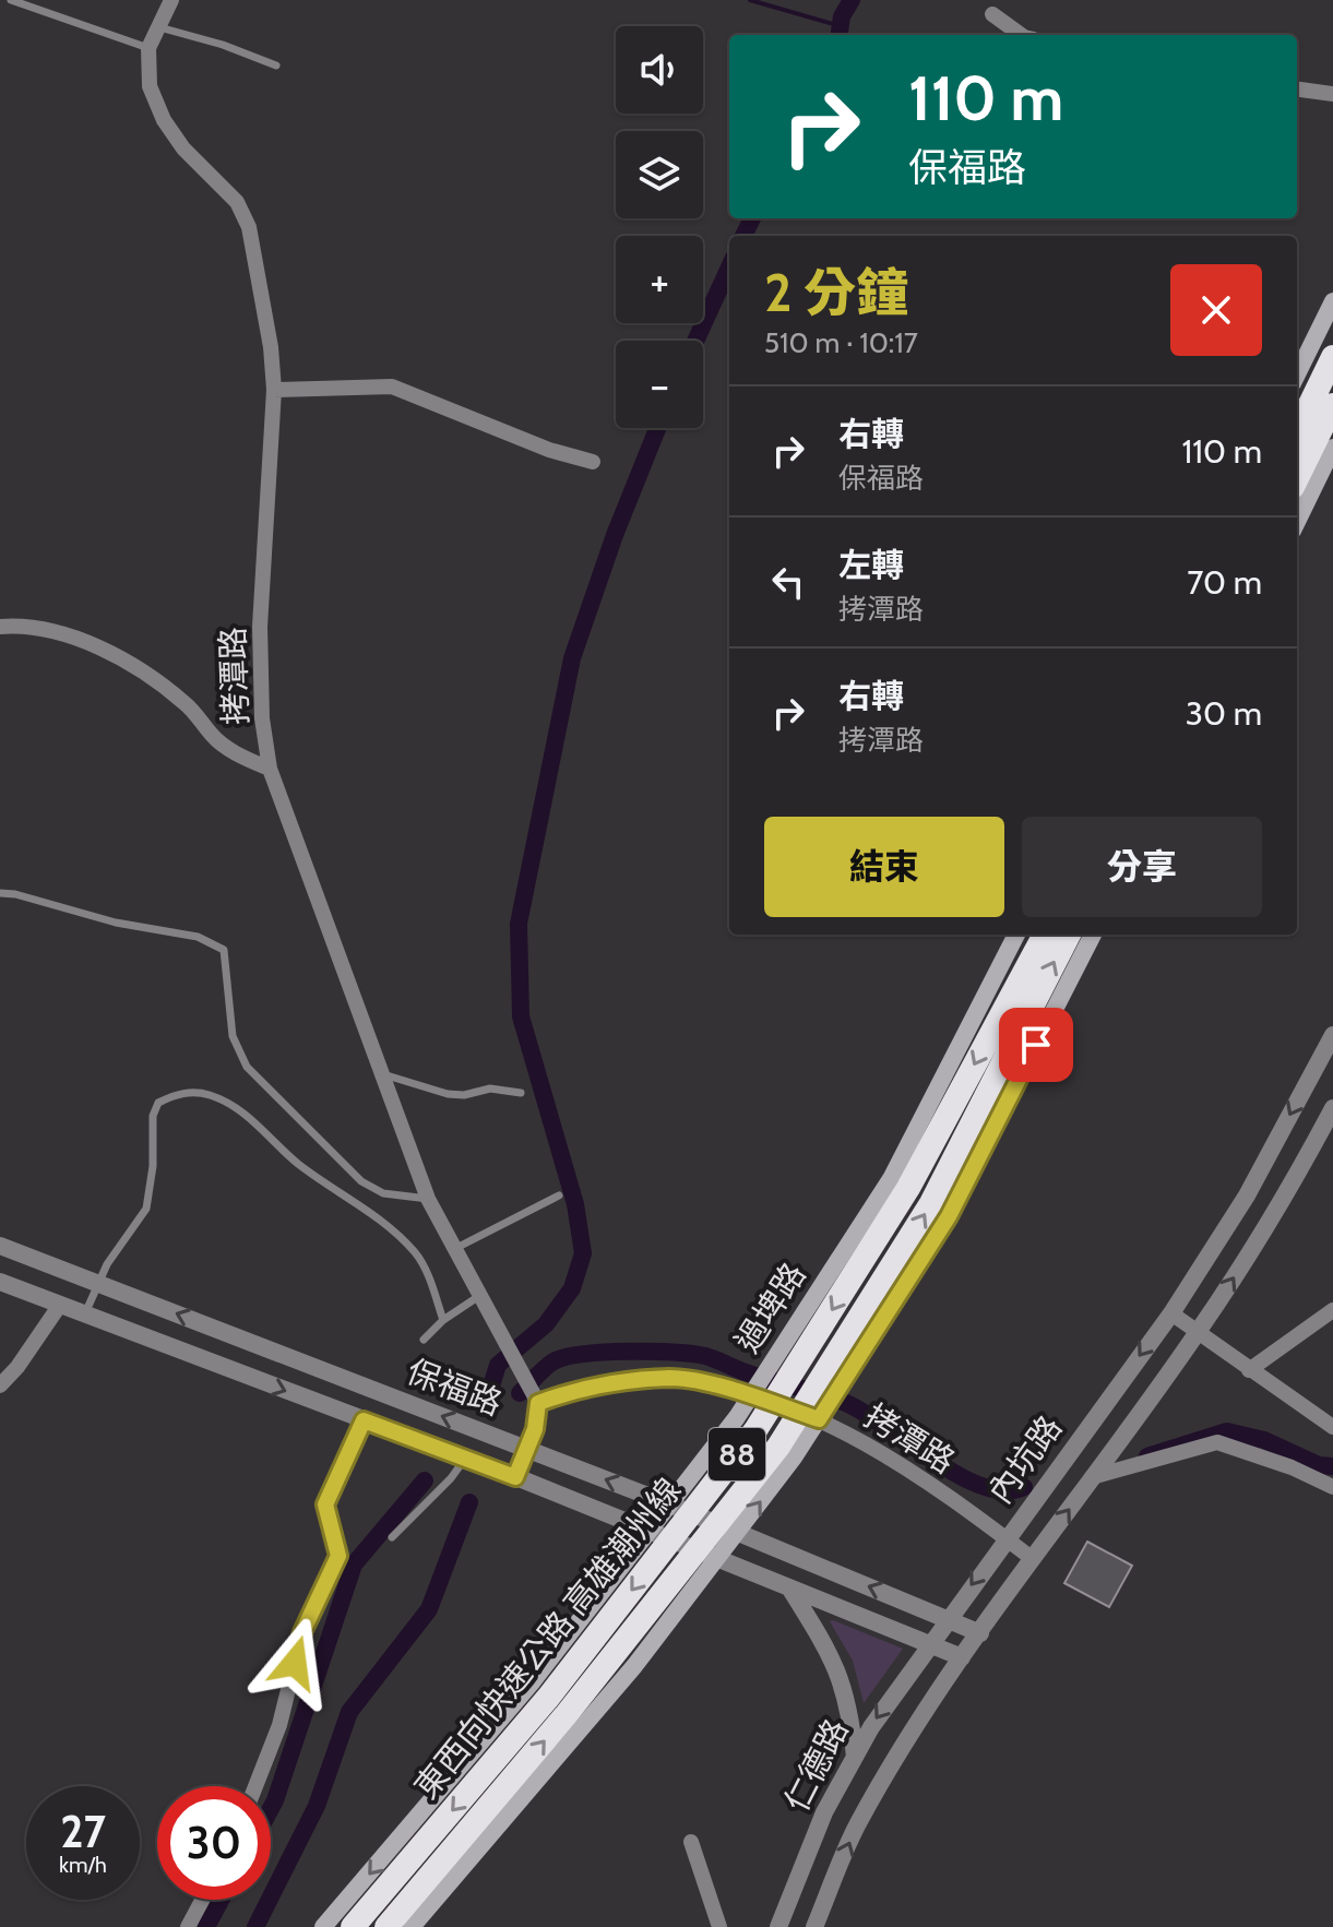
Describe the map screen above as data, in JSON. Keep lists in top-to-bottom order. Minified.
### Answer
{"streets":{"highway":["88","東西向快速公路 高雄潮州線"],"main road":["過埤路"],"street":["拷潭路","保福路","內坑路","仁德路"]},"crossings":[["拷潭路","過埤路"],["拷潭路","內坑路"],["過埤路","保福路"],["保福路","內坑路"],["保福路","仁德路"],["內坑路","仁德路"]],"page":{"map_buttons":["+","−"],"turn":["110 m","保福路"],"heading":["2 分鐘","510 m · 10:17"],"list":[{"name":"右轉","note":"保福路","value":"110 m"},{"name":"左轉","note":"拷潭路","value":"70 m"},{"name":"右轉","note":"拷潭路","value":"30 m"}],"buttons":["結束","分享"],"speed":"27 km/h","limit":"30"}}
